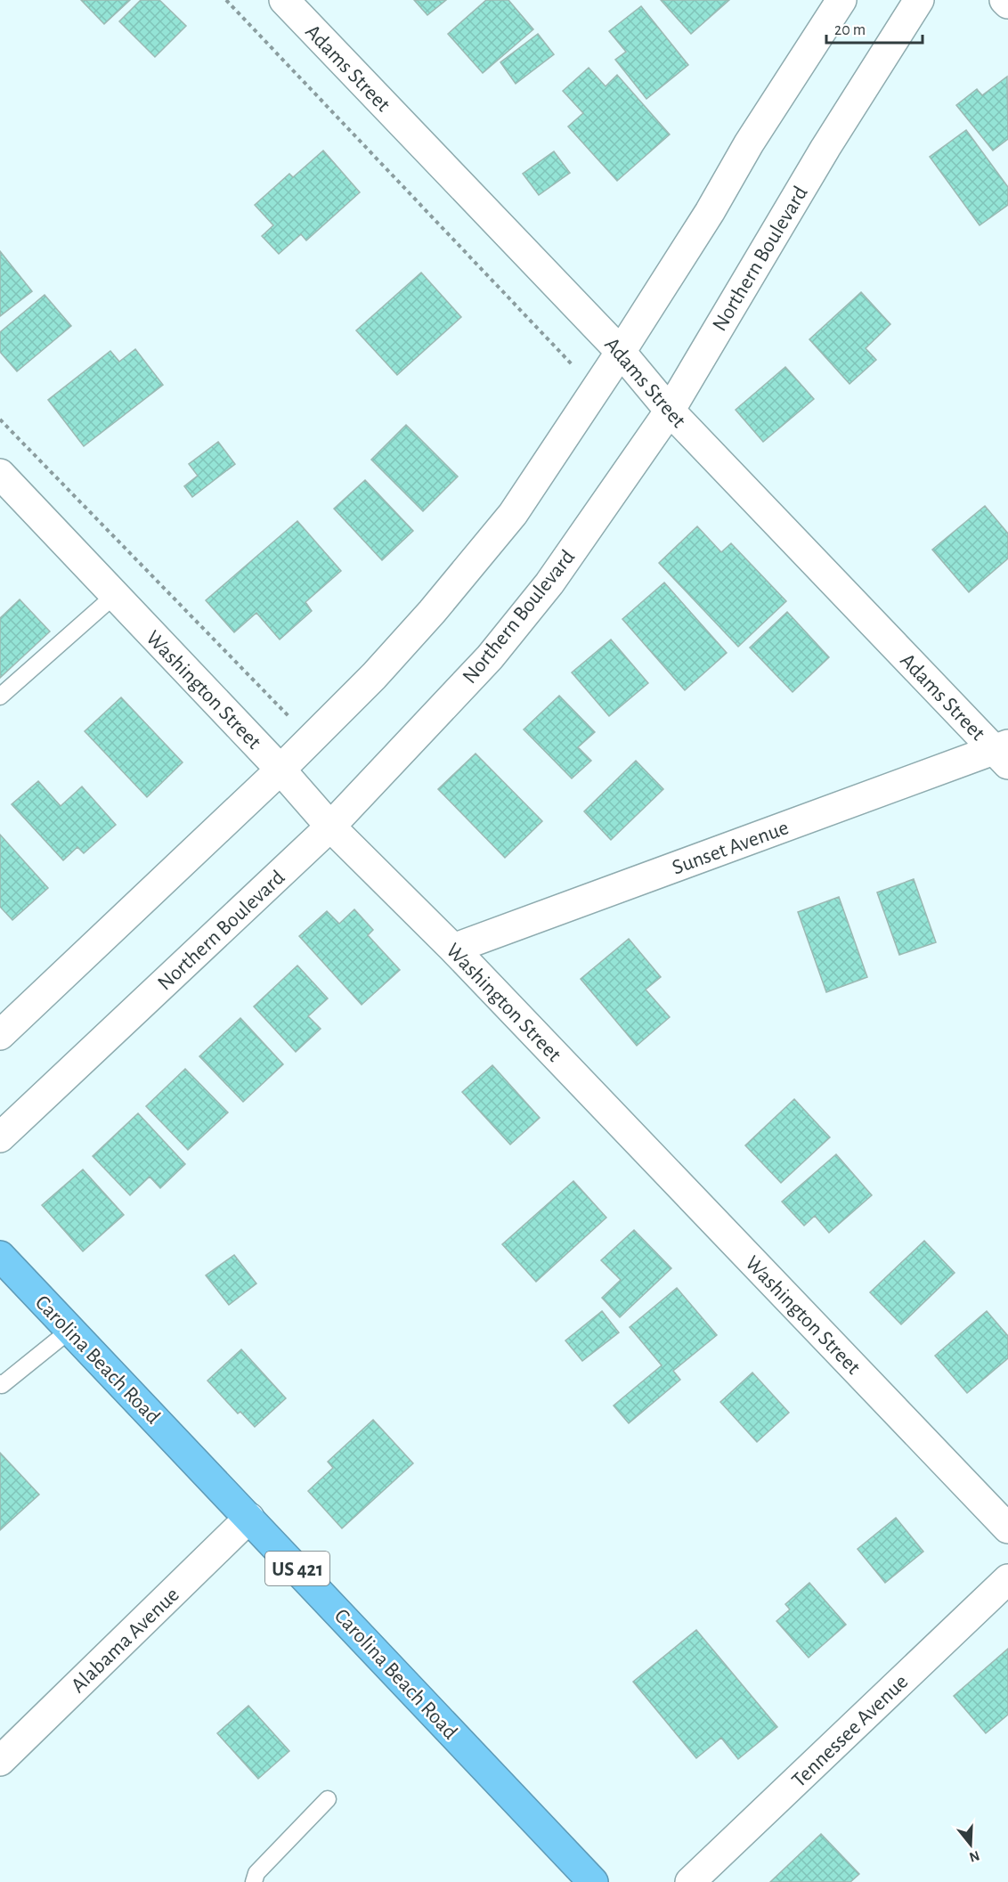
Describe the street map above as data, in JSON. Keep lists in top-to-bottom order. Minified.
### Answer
{"streets":{"highway":["Carolina Beach Road","US 421"],"street":["Adams Street","Northern Boulevard","Washington Street","Sunset Avenue","Alabama Avenue","Tennessee Avenue"]},"crossings":[["Adams Street","Northern Boulevard"],["Adams Street","Sunset Avenue"],["Northern Boulevard","Washington Street"],["Washington Street","Sunset Avenue"],["Carolina Beach Road","Alabama Avenue"]],"scale_bar":"20 m","north":"bottom"}
